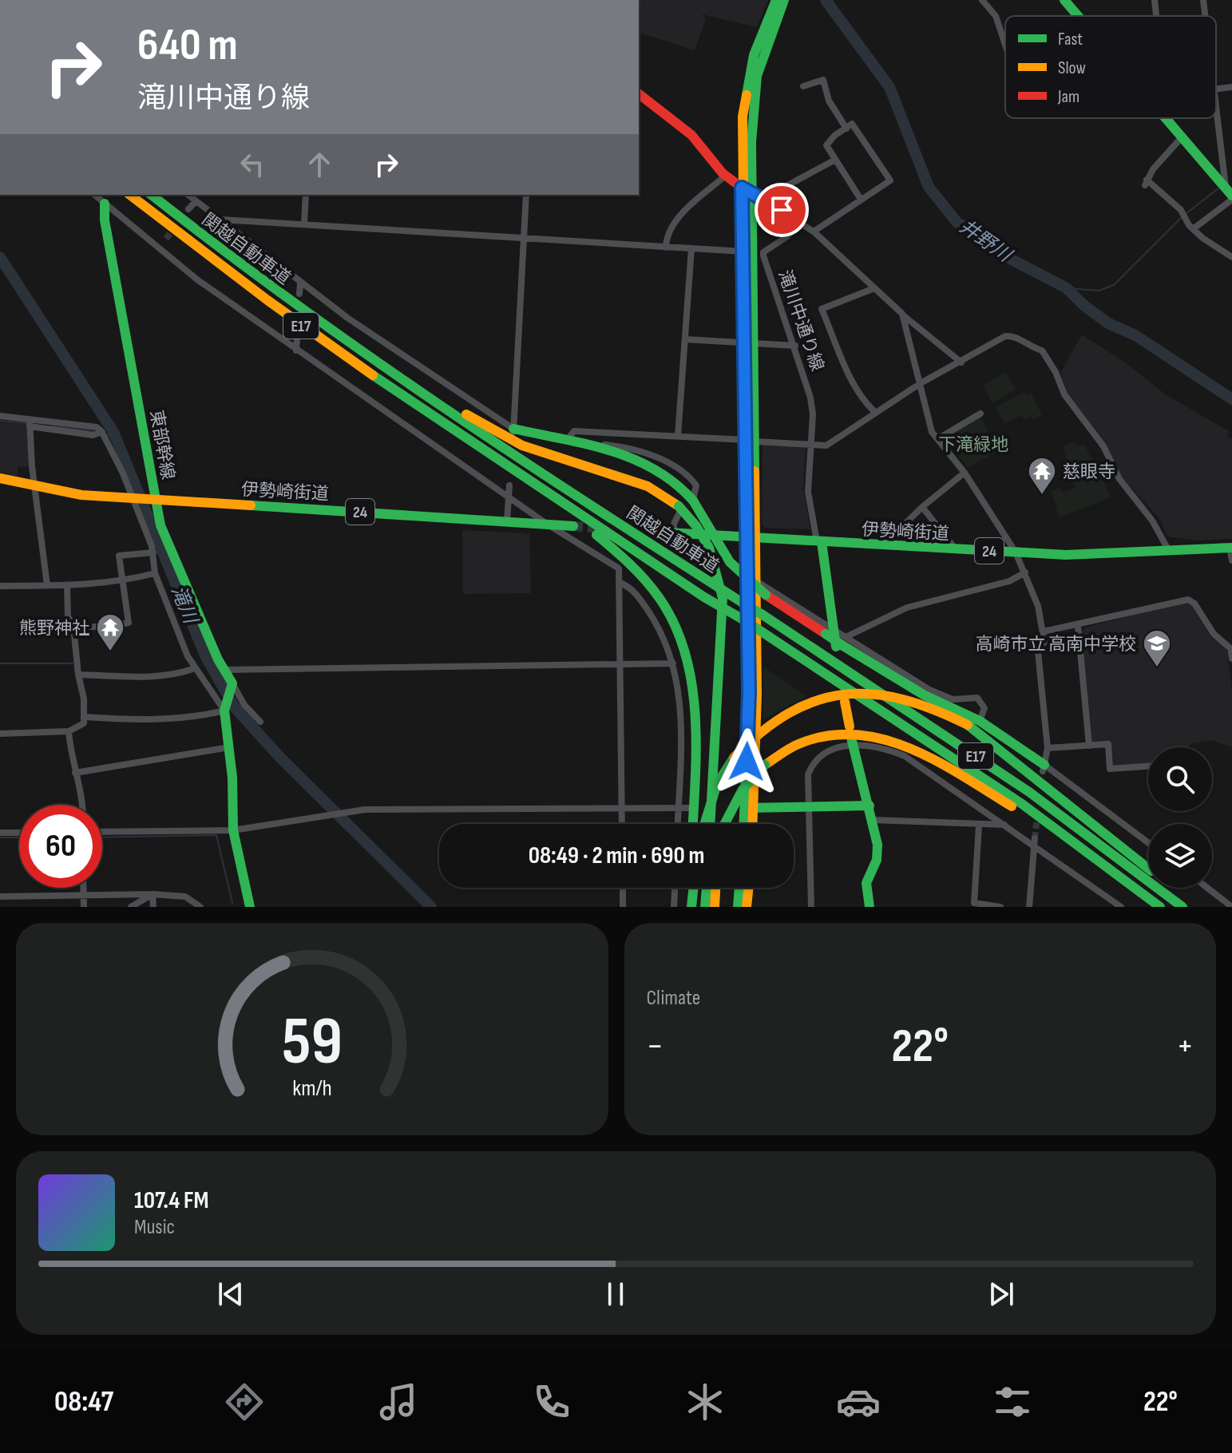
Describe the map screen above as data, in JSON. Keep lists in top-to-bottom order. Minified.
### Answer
{"streets":{"main road":["関越自動車道","滝川中通り線","E17","東部幹線","伊勢崎街道","24"]},"crossings":[["滝川中通り線","伊勢崎街道"],["東部幹線","伊勢崎街道"]],"water":["井野川","滝川"],"parks":["下滝緑地"],"places":{"temple":["慈眼寺","熊野神社"],"school or university":["高崎市立 高南中学校"]},"legend":["Fast","Slow","Jam"],"page":{"turn":["640 m","滝川中通り線"],"limit":"60","trip":"08:49 · 2 min · 690 m","tile":"Climate","heat":["−","22°","+"],"song":["107.4 FM","Music"],"tabs":["08:47","22°"],"gauge":["59","km/h"]}}
